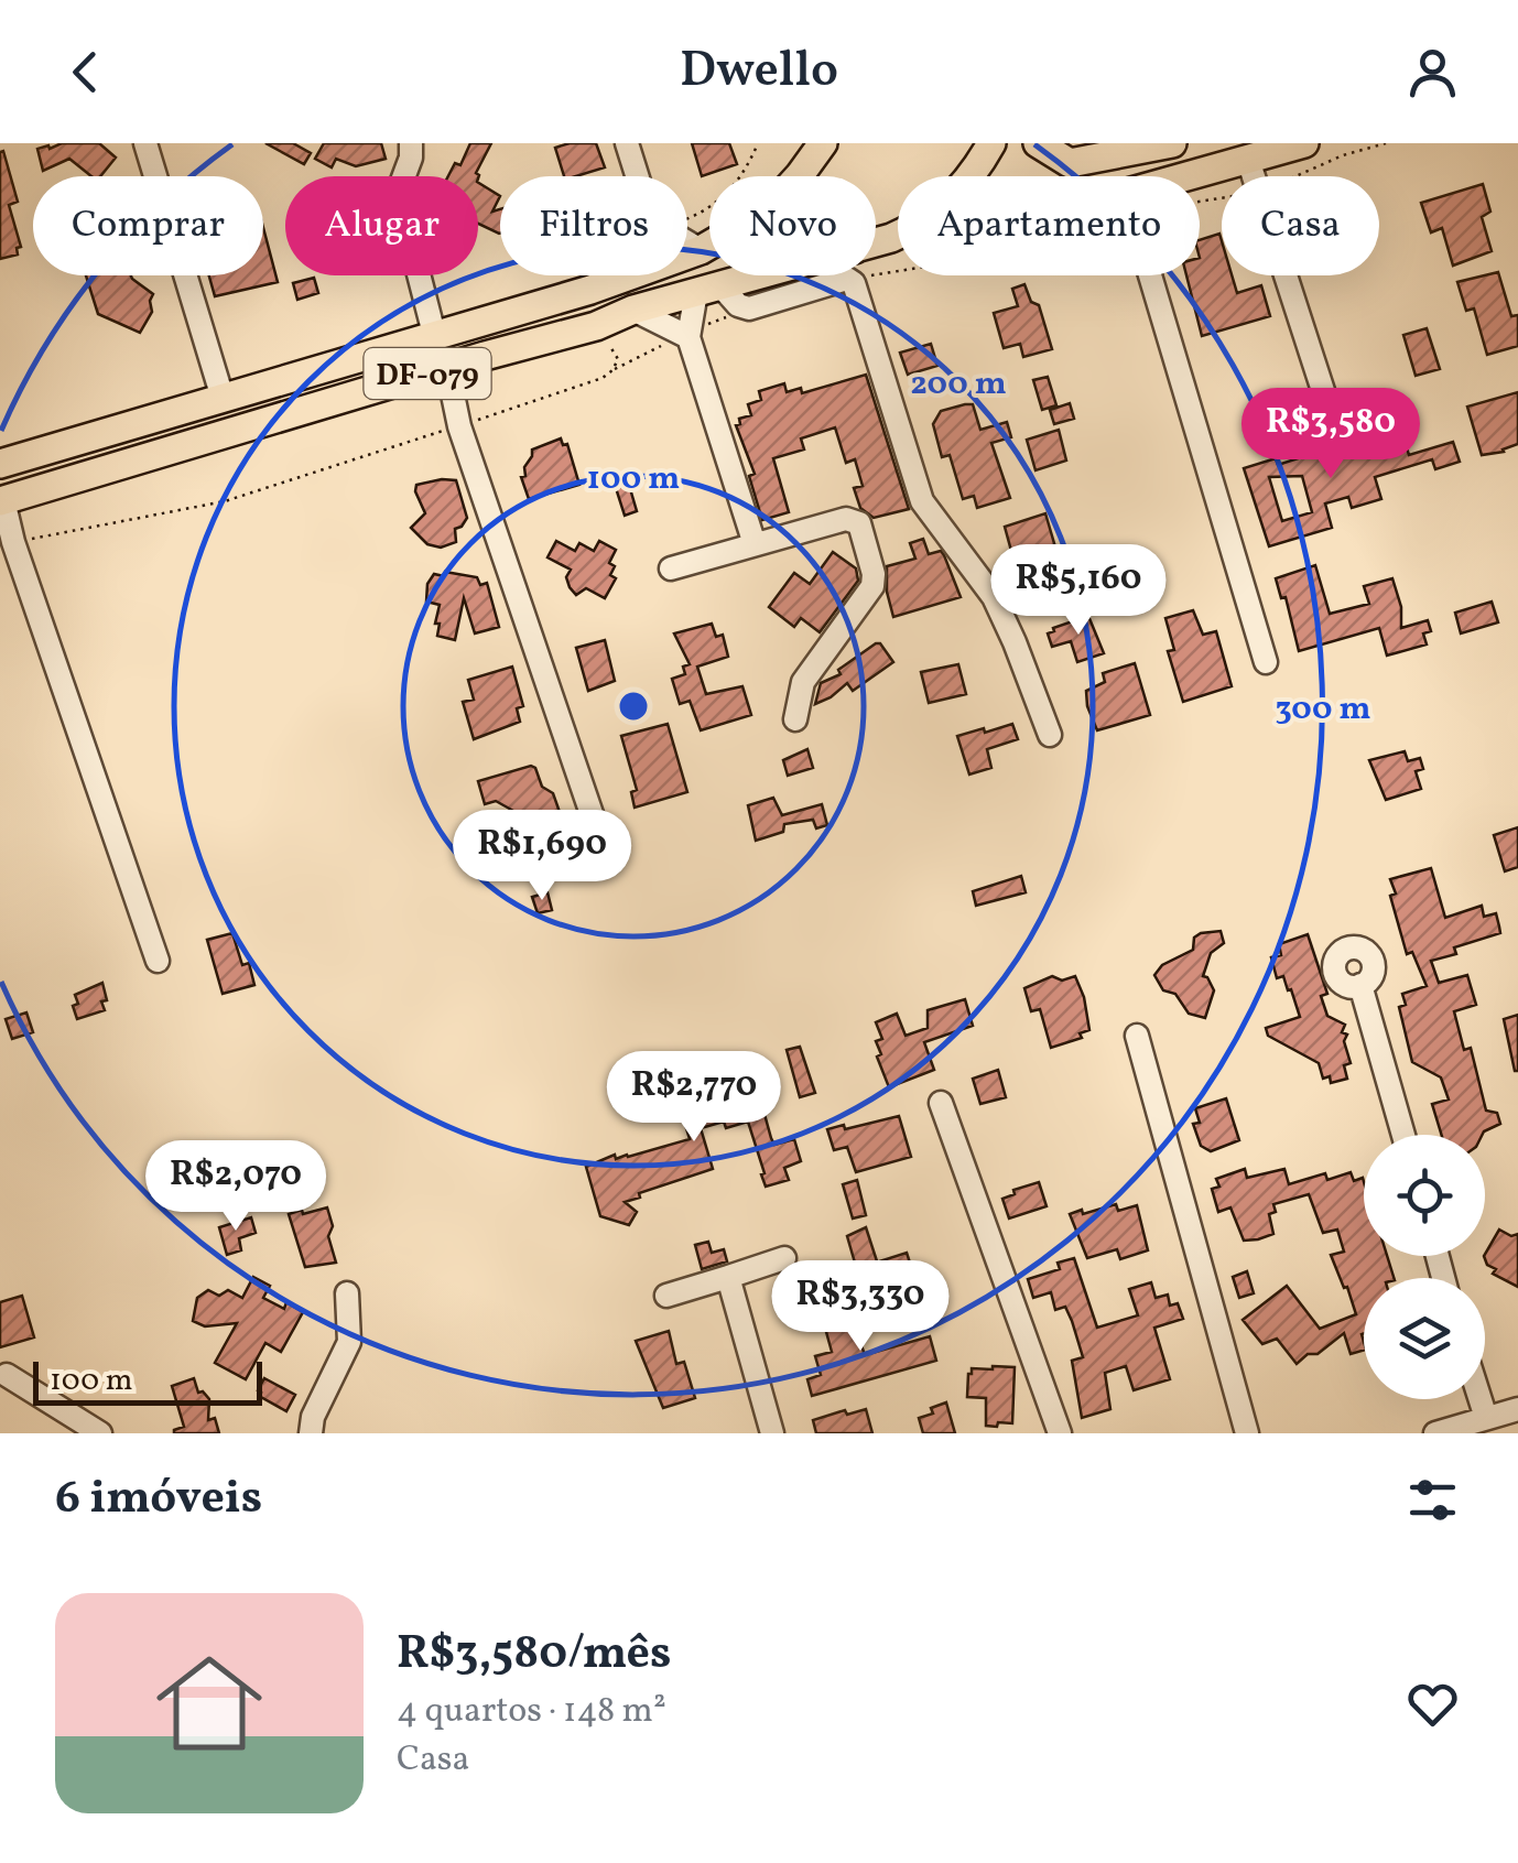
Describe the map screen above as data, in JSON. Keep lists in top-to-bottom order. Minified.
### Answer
{"streets":{"main road":["DF-079"]},"scale_bar":"100 m","page":{"header":"Dwello","chip":["Comprar","Alugar","Filtros","Novo","Apartamento","Casa"],"price":["R$3,580","R$5,160","R$1,690","R$2,770","R$2,070","R$3,330"],"scale":"100 m","heading":"6 imóveis","list":[{"name":"R$3,580/mês","note":"4 quartos · 148 m² · Casa"}]},"rings":["200 m","100 m","300 m"]}
